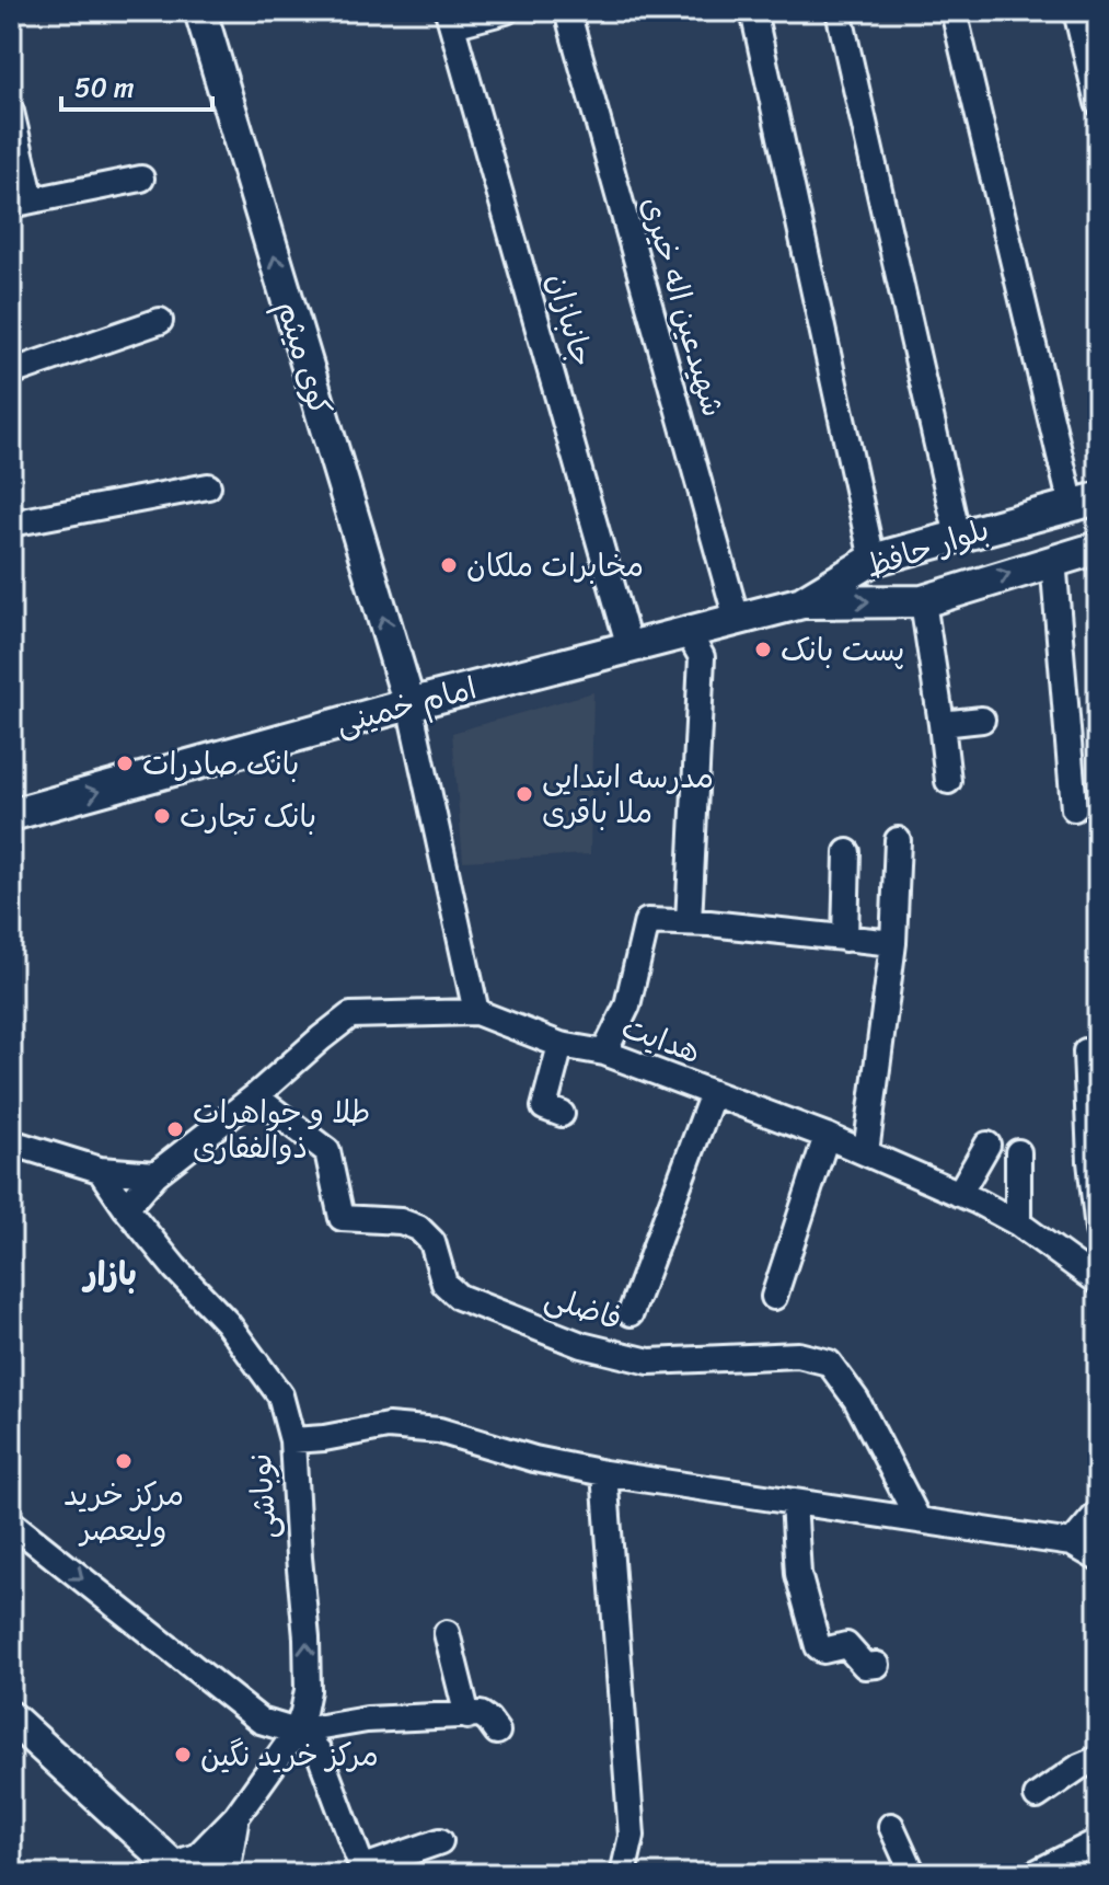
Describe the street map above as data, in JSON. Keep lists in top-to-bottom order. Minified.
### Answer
{"streets":{"main road":["کوی میثم","بلوار حافظ","امام خمینی"],"street":["شهیدعین اله خیری","جانبازان","هدایت","فاضلی","نوباشی"]},"crossings":[["شهیدعین اله خیری","امام خمینی"],["جانبازان","امام خمینی"],["کوی میثم","امام خمینی"],["بلوار حافظ","امام خمینی"]],"one_way":["کوی میثم","امام خمینی","نوباشی"],"districts":["بازار"],"places":["مخابرات ملکان","پست بانک","بانک صادرات","مدرسه ابتدایی ملا باقری","بانک تجارت","طلا و جواهرات ذوالفقاری","مرکز خرید ولیعصر","مرکز خرید نگین"],"scale_bar":"50 m"}
